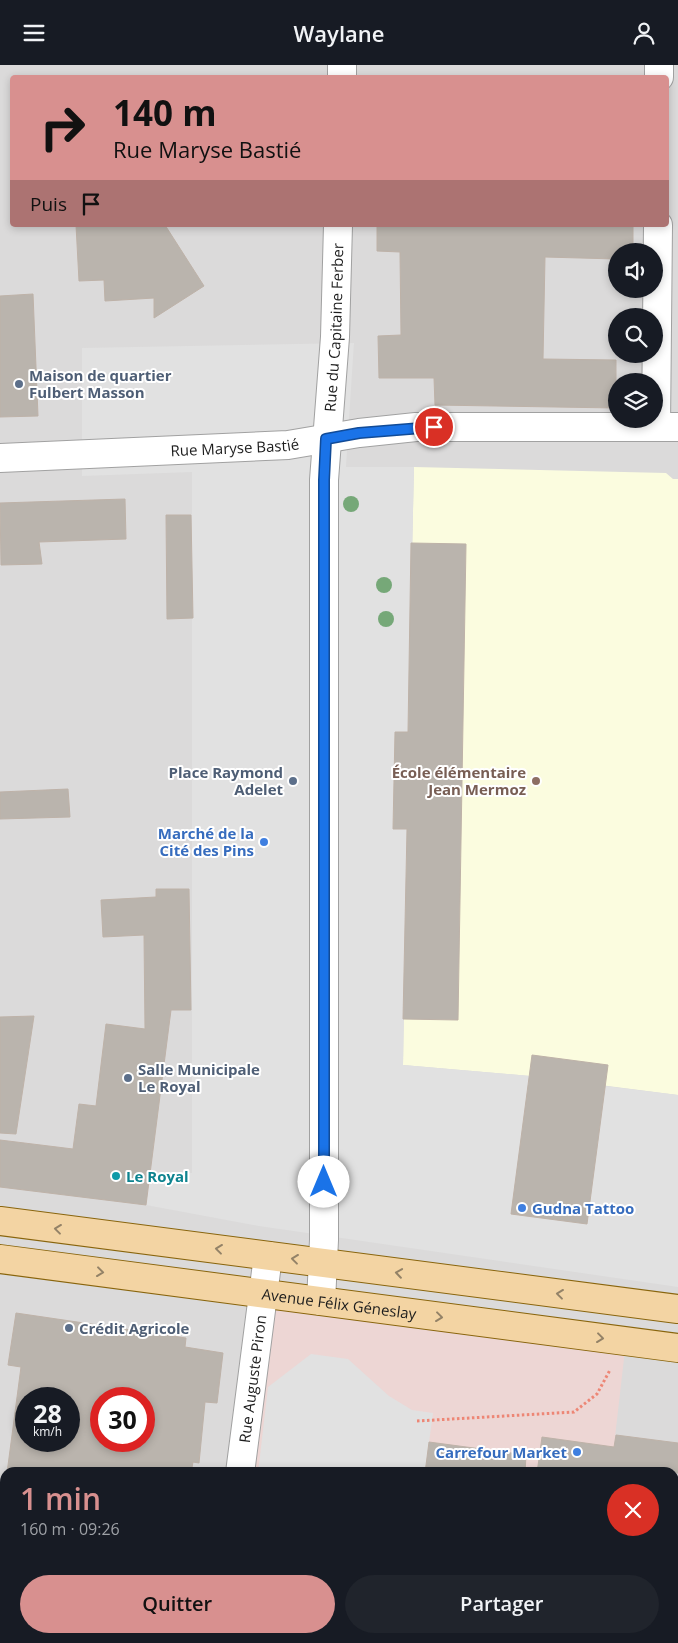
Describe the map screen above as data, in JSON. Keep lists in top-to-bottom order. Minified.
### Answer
{"streets":{"main road":["Avenue Félix Géneslay"],"street":["Rue du Capitaine Ferber","Rue Maryse Bastié","Rue Auguste Piron"]},"crossings":[["Rue du Capitaine Ferber","Rue Maryse Bastié"],["Rue du Capitaine Ferber","Avenue Félix Géneslay"],["Avenue Félix Géneslay","Rue Auguste Piron"]],"places":["Maison de quartier Fulbert Masson","Place Raymond Adelet","École élémentaire Jean Mermoz","Marché de la Cité des Pins","Salle Municipale Le Royal","Le Royal","Gudna Tattoo","Crédit Agricole","Carrefour Market"],"page":{"header":"Waylane","turn":["140 m","Rue Maryse Bastié"],"then":"Puis","speed":"28 km/h","limit":"30","heading":["1 min","160 m · 09:26"],"buttons":["Quitter","Partager"]}}
